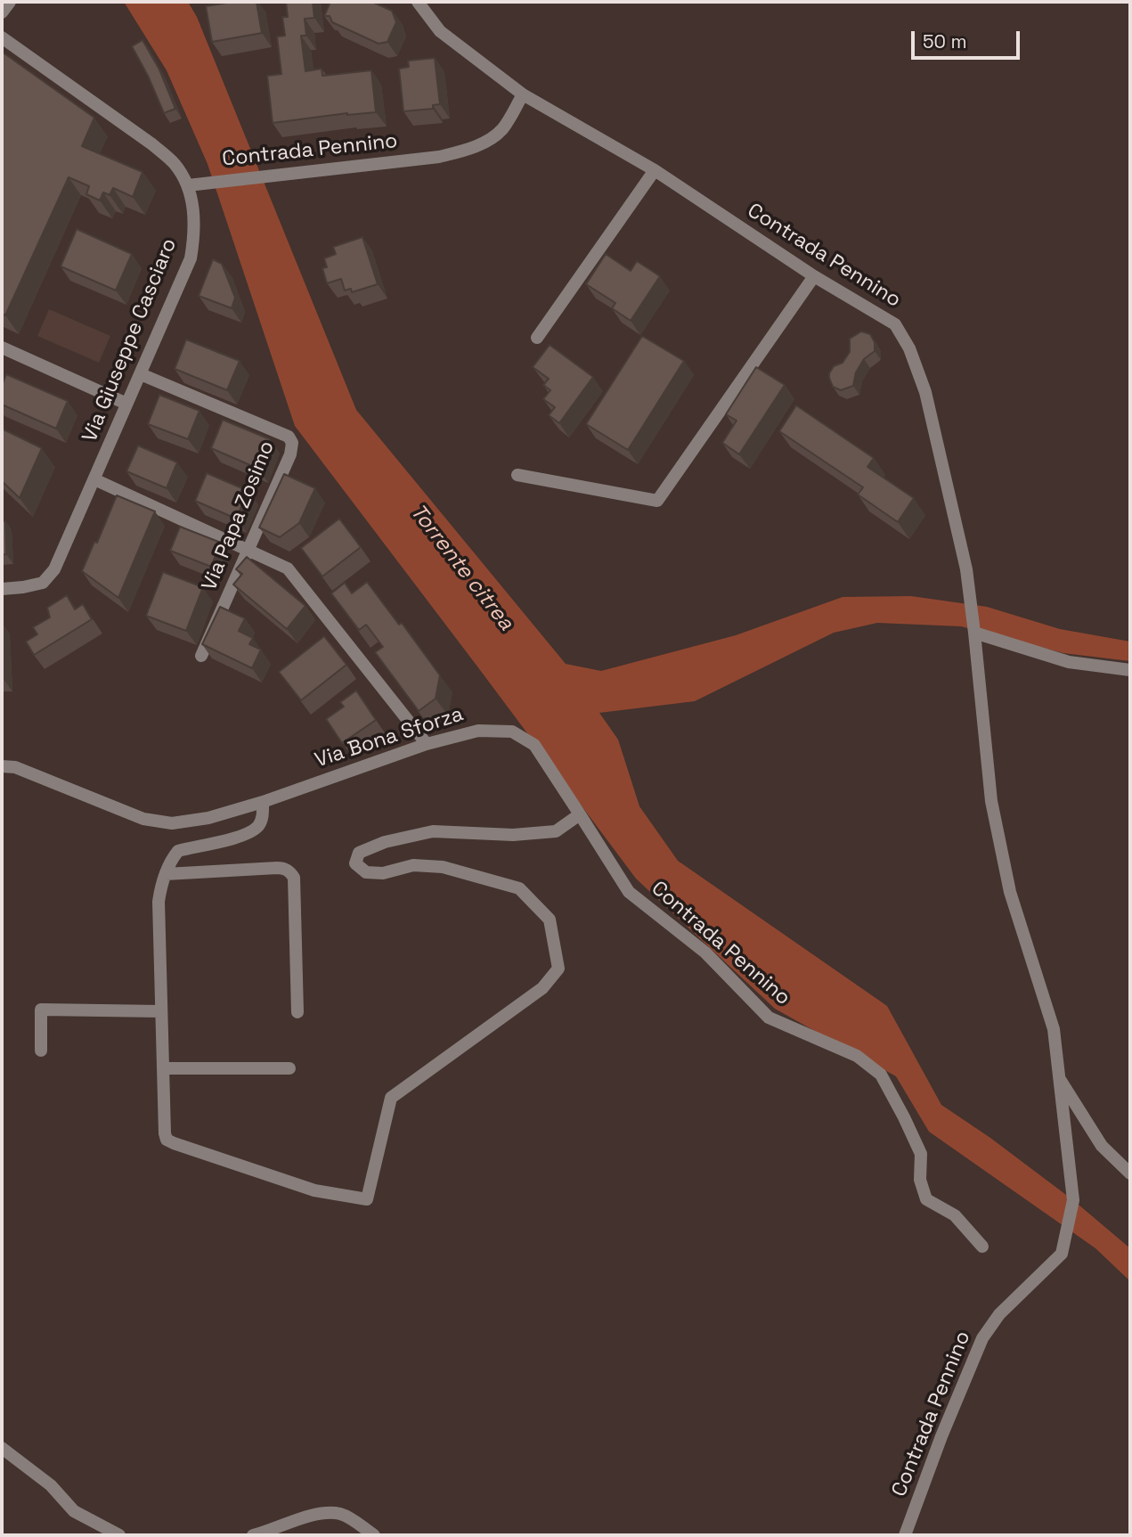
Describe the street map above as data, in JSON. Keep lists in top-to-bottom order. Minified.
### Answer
{"streets":{"street":["Contrada Pennino","Via Giuseppe Casciaro","Via Papa Zosimo","Via Bona Sforza"]},"crossings":[["Contrada Pennino","Via Giuseppe Casciaro"],["Contrada Pennino","Via Bona Sforza"],["Via Giuseppe Casciaro","Via Papa Zosimo"]],"water":["Torrente citrea"],"scale_bar":"50 m"}
